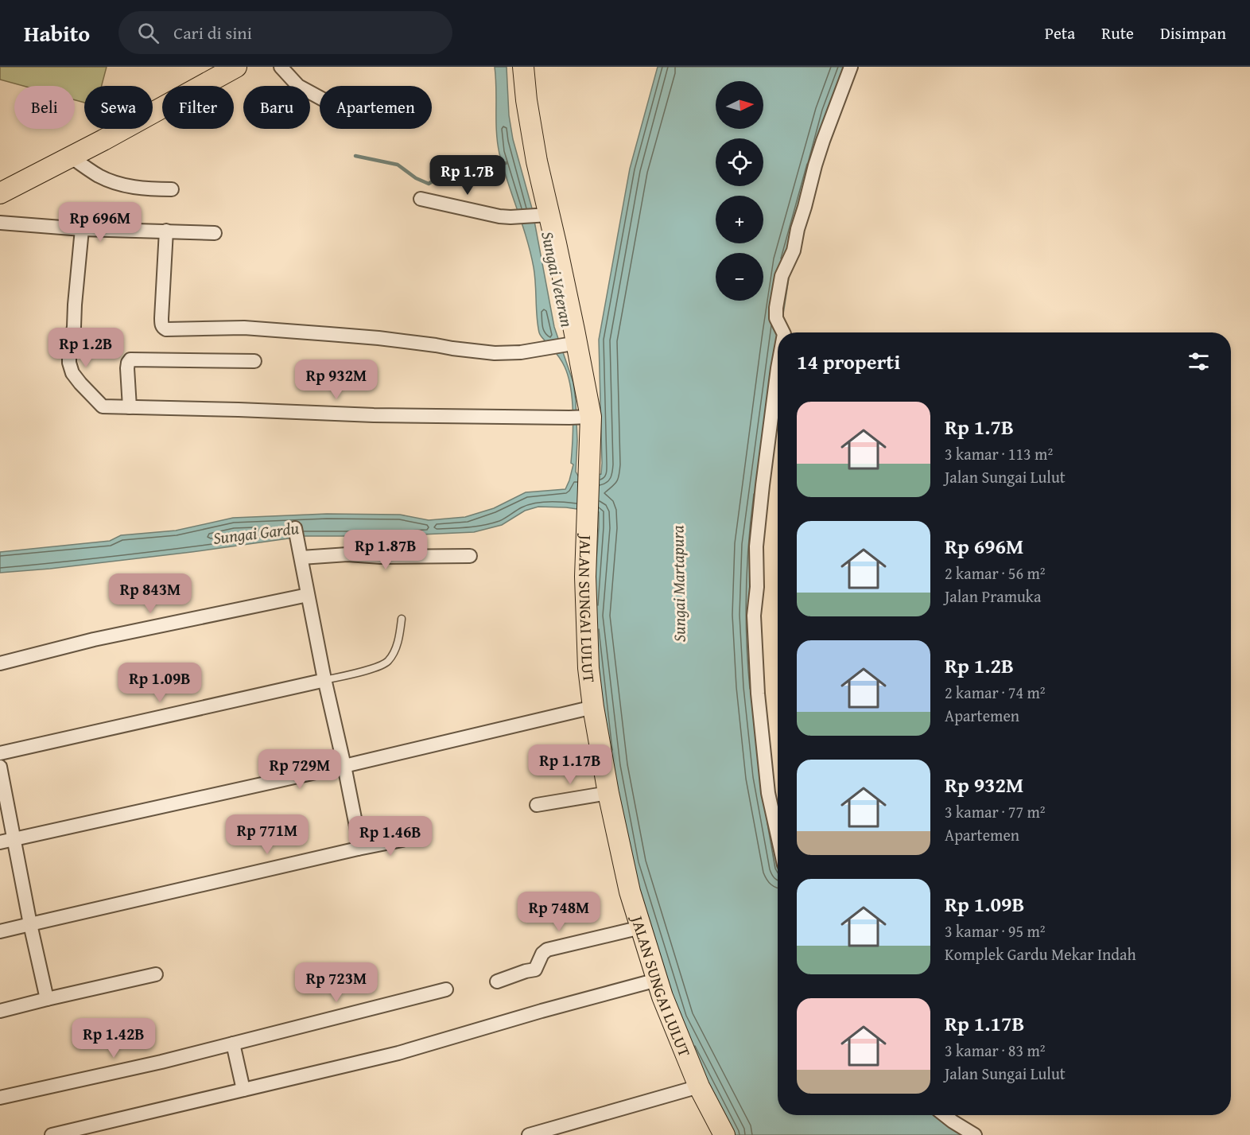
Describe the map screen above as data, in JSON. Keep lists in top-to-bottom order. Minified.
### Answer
{"streets":{"main road":["JALAN SUNGAI LULUT"]},"water":["Sungai Veteran","Sungai Gardu","Sungai Martapura"],"north":"right","page":{"header":"Habito","search":"Cari di sini","nav":["Peta","Rute","Disimpan"],"map_buttons":["+","−"],"chip":["Beli","Sewa","Filter","Baru","Apartemen"],"price":["Rp 1.7B","Rp 696M","Rp 1.2B","Rp 932M","Rp 1.87B","Rp 843M","Rp 1.09B","Rp 1.17B","Rp 729M","Rp 771M","Rp 1.46B","Rp 748M","Rp 723M","Rp 1.42B"],"heading":"14 properti","list":[{"name":"Rp 1.7B","note":"3 kamar · 113 m² · Jalan Sungai Lulut"},{"name":"Rp 696M","note":"2 kamar · 56 m² · Jalan Pramuka"},{"name":"Rp 1.2B","note":"2 kamar · 74 m² · Apartemen"},{"name":"Rp 932M","note":"3 kamar · 77 m² · Apartemen"},{"name":"Rp 1.09B","note":"3 kamar · 95 m² · Komplek Gardu Mekar Indah"},{"name":"Rp 1.17B","note":"3 kamar · 83 m² · Jalan Sungai Lulut"}]}}
